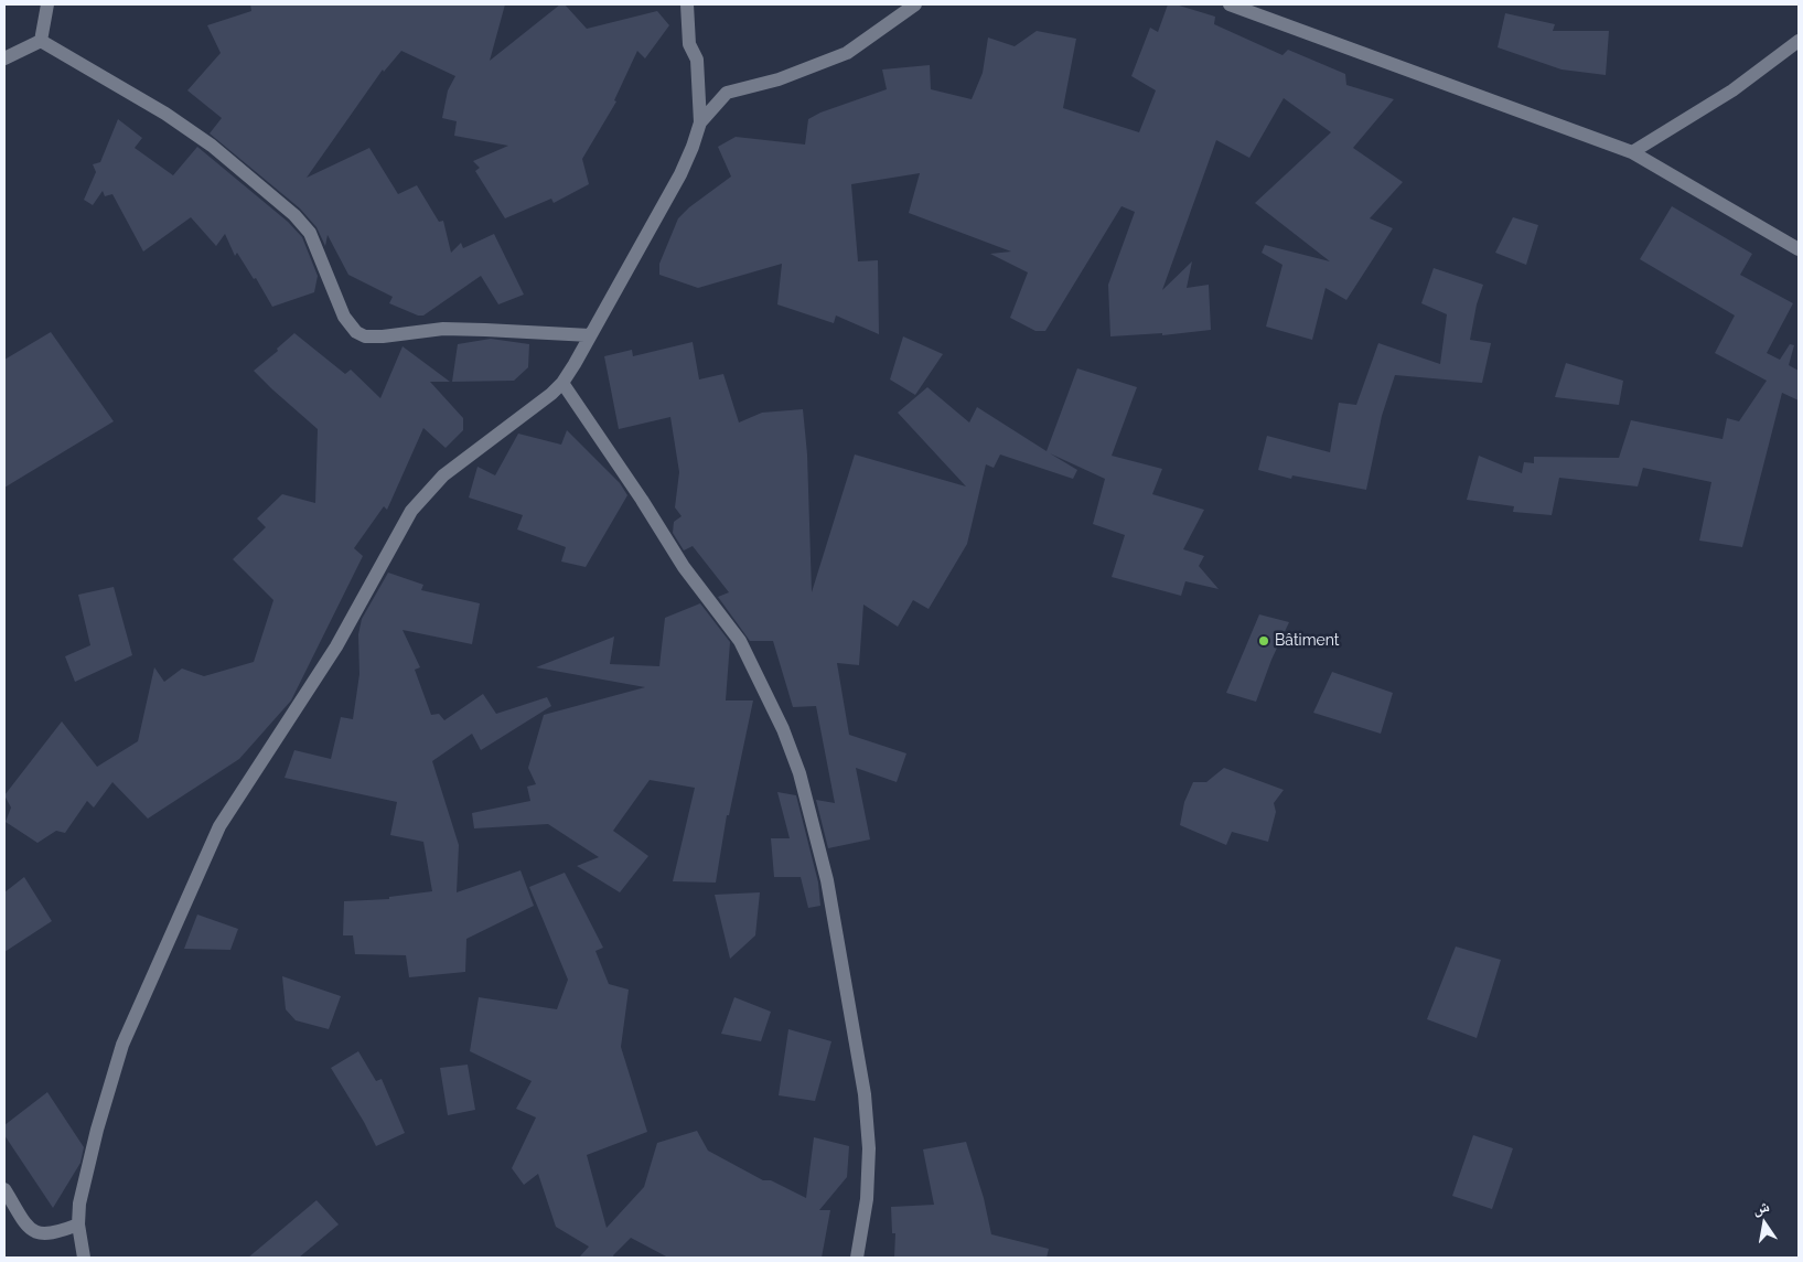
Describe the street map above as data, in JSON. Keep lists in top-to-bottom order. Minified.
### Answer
{"places":["Bâtiment"],"north":"top"}
